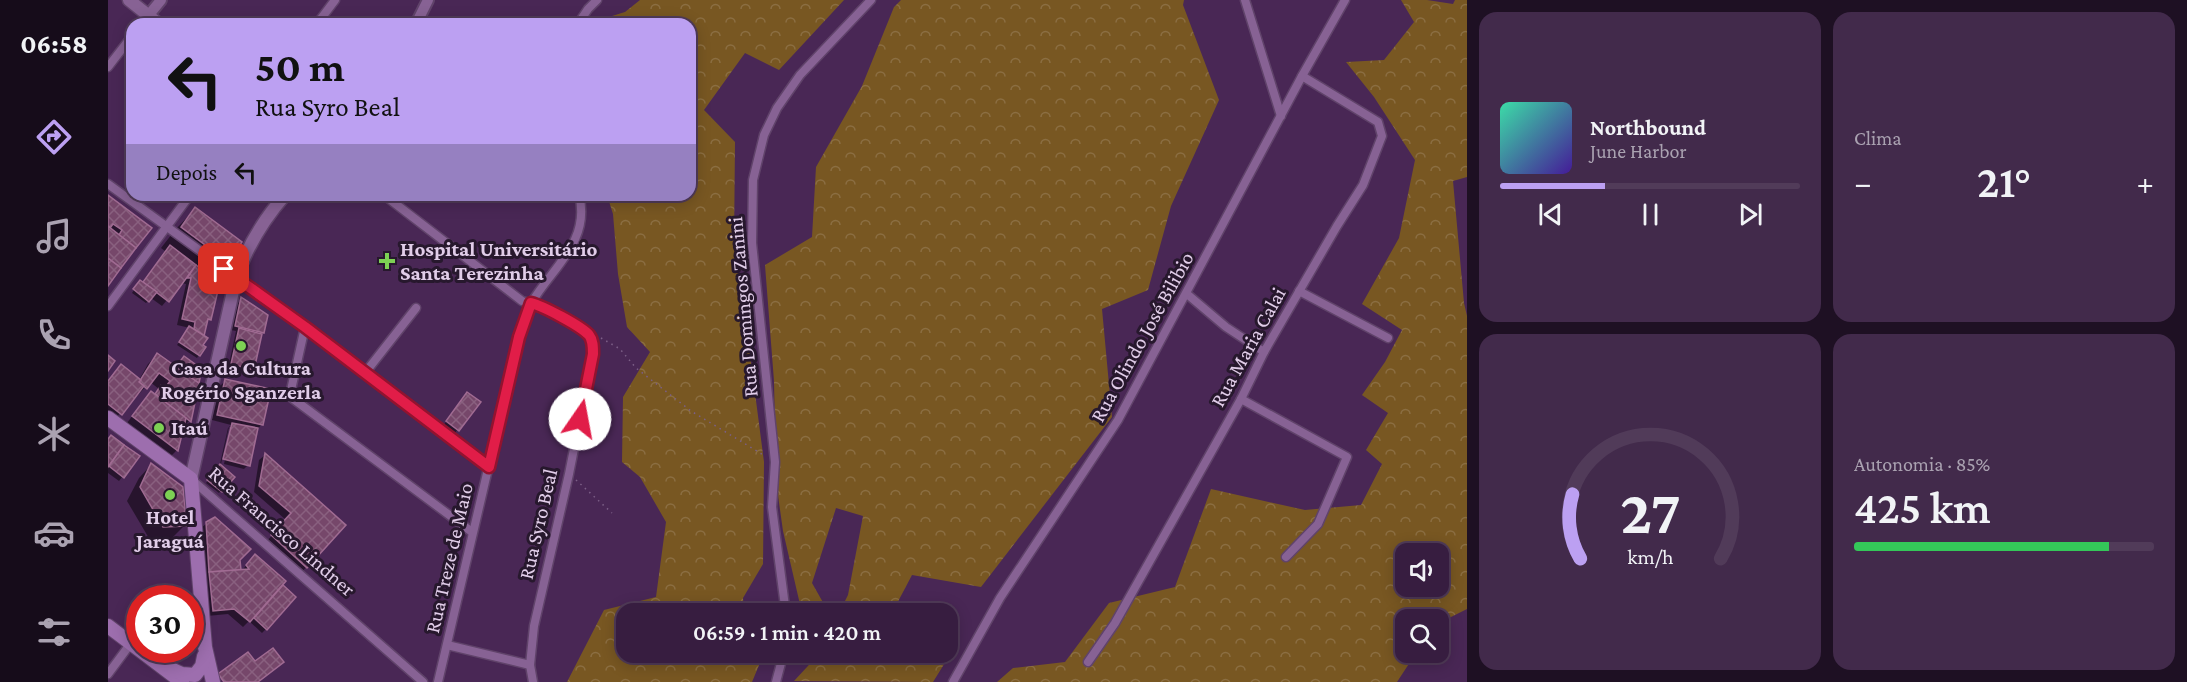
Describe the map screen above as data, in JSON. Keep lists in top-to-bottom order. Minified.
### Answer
{"streets":{"main road":["Rua Francisco Lindner"],"street":["Rua Domingos Zanini","Rua Olindo José Bilibio","Rua Maria Calai","Rua Syro Beal","Rua Treze de Maio"]},"crossings":[["Rua Olindo José Bilibio","Rua Maria Calai"]],"places":{"health":["Hospital Universitário Santa Terezinha"],"other":["Casa da Cultura Rogério Sganzerla","Itaú","Hotel Jaraguá"]},"page":{"tabs":"06:58","tile":["Clima",["Autonomia · 85%","425 km"]],"turn":["50 m","Rua Syro Beal"],"song":["Northbound","June Harbor"],"then":"Depois","heat":["−","21°","+"],"limit":"30","trip":"06:59 · 1 min · 420 m","gauge":["27","km/h"]}}
